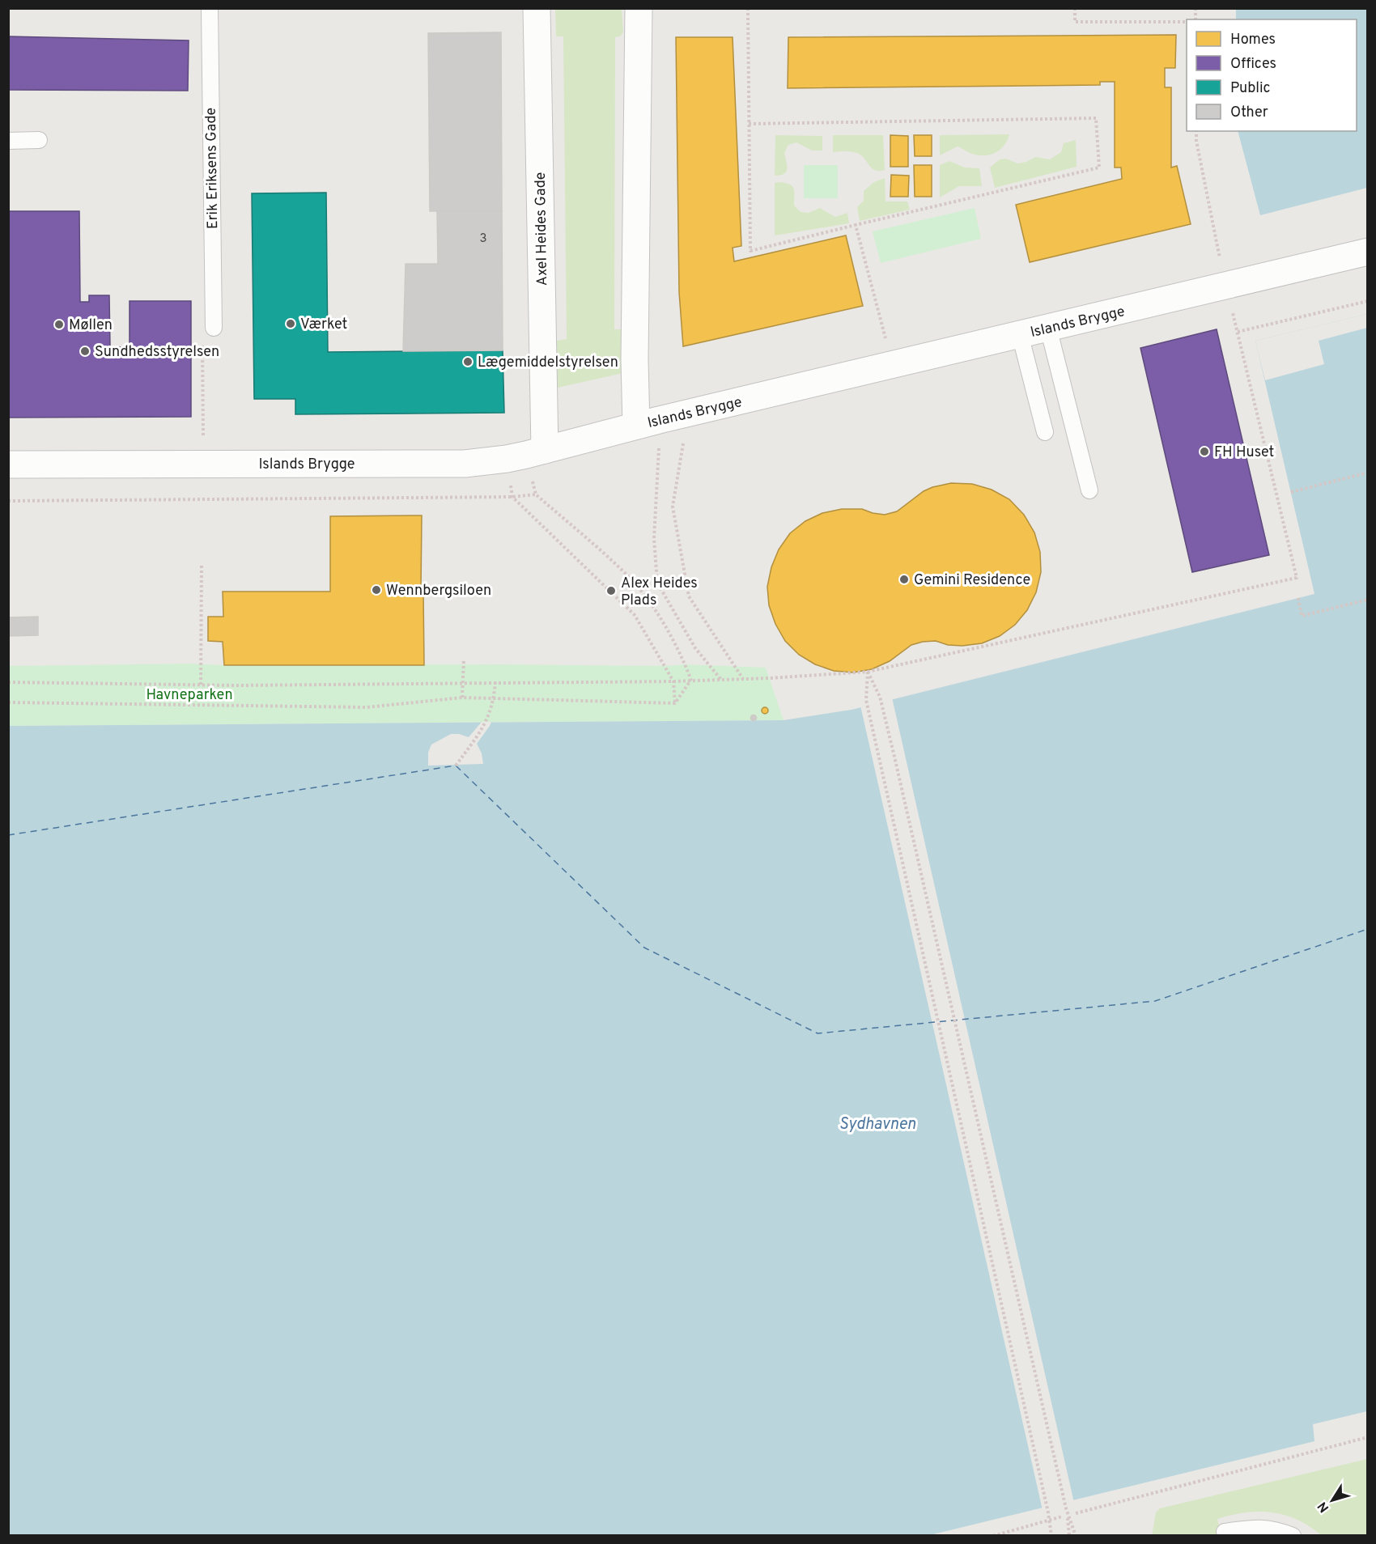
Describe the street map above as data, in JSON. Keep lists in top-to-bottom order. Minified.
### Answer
{"streets":{"street":["Axel Heides Gade","Islands Brygge"],"lane":["Erik Eriksens Gade"]},"crossings":[["Axel Heides Gade","Islands Brygge"]],"water":["Sydhavnen"],"parks":["Havneparken"],"places":["Værket","Møllen","Sundhedsstyrelsen","Lægemiddelstyrelsen","FH Huset","Gemini Residence","Wennbergsiloen","Alex Heides Plads"],"house_numbers":["3"],"legend":["Homes","Offices","Public","Other"],"north":"bottom left"}
